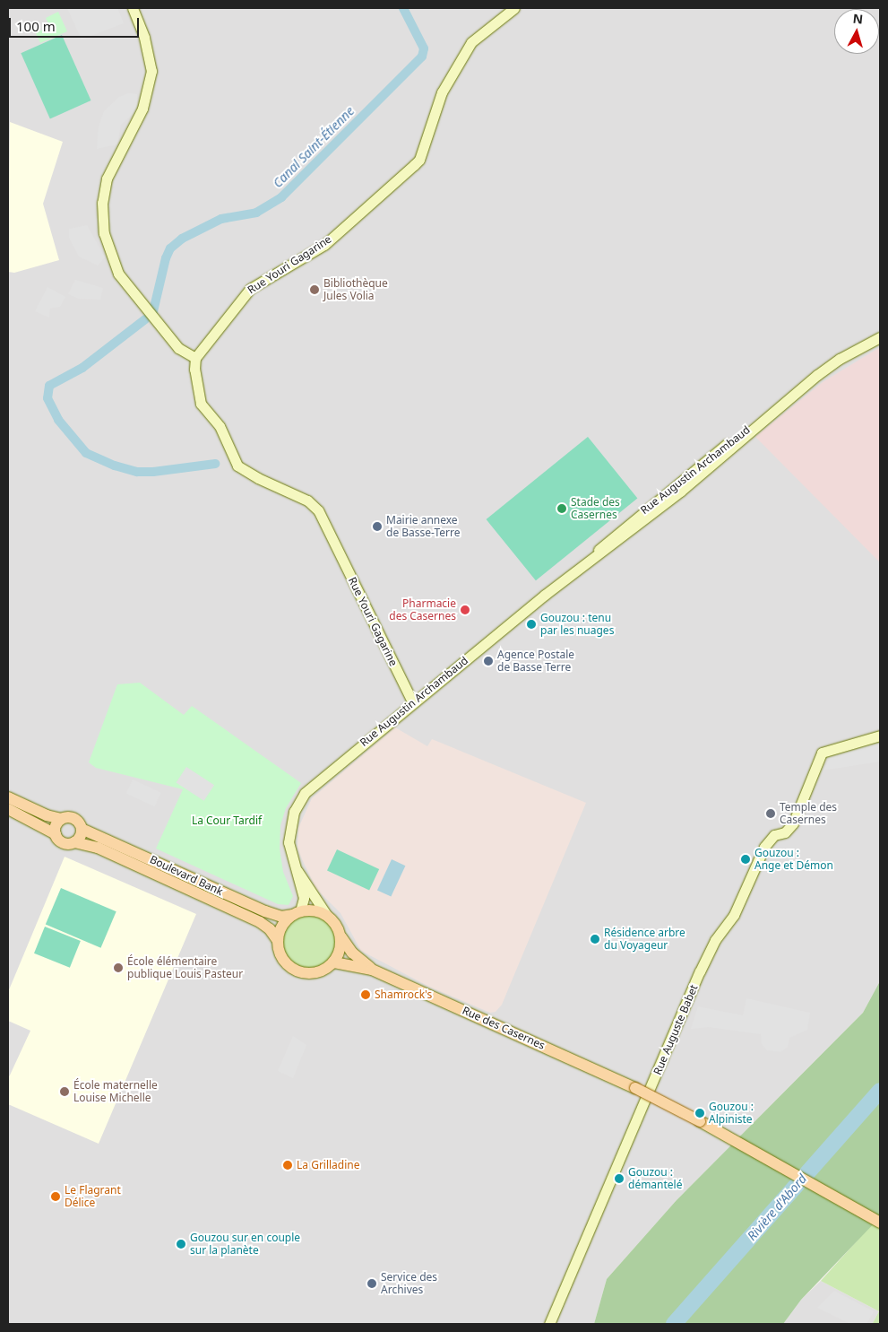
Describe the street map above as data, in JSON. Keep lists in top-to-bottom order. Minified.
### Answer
{"streets":{"main road":["Boulevard Bank","Rue des Casernes"],"street":["Rue Youri Gagarine","Rue Augustin Archambaud","Rue Auguste Babet"]},"crossings":[["Rue Youri Gagarine","Rue Augustin Archambaud"],["Rue Augustin Archambaud","Boulevard Bank"]],"water":["Canal Saint-Étienne","Rivière d'Abord"],"parks":["La Cour Tardif"],"places":["Bibliothèque Jules Volia","Stade des Casernes","Mairie annexe de Basse-Terre","Pharmacie des Casernes","Gouzou : tenu par les nuages","Agence Postale de Basse Terre","Temple des Casernes","Gouzou : Ange et Démon","Résidence arbre du Voyageur","École élémentaire publique Louis Pasteur","Shamrock's","École maternelle Louise Michelle","Gouzou : Alpiniste","La Grilladine","Gouzou : démantelé","Le Flagrant Délice","Gouzou sur en couple sur la planète","Service des Archives"],"scale_bar":"100 m","north":"top"}
